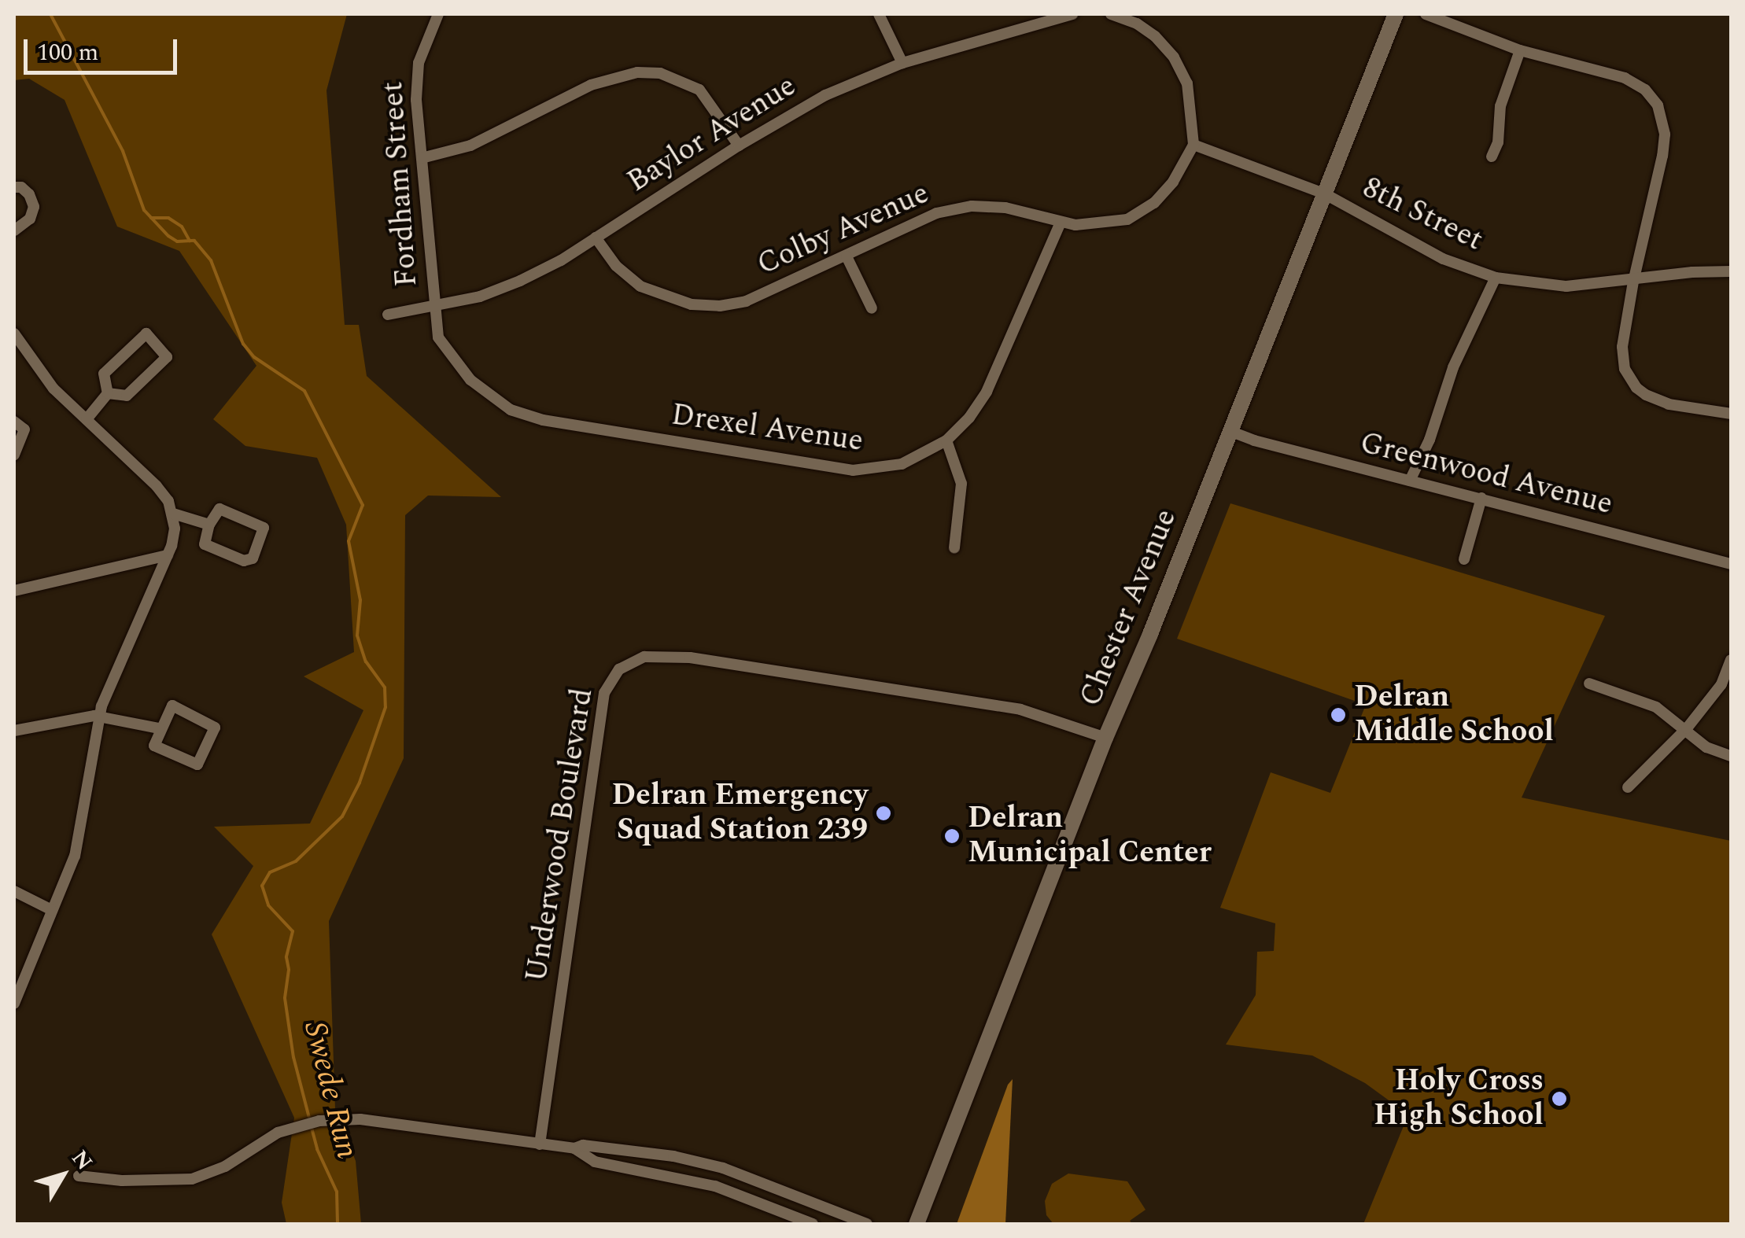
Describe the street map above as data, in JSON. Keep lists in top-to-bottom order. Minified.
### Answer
{"streets":{"street":["Baylor Avenue","Fordham Street","8th Street","Colby Avenue","Drexel Avenue","Greenwood Avenue","Chester Avenue","Underwood Boulevard"]},"crossings":[["Baylor Avenue","Fordham Street"],["Baylor Avenue","Colby Avenue"],["Baylor Avenue","Drexel Avenue"],["Fordham Street","Drexel Avenue"],["8th Street","Colby Avenue"],["8th Street","Chester Avenue"],["Colby Avenue","Drexel Avenue"],["Greenwood Avenue","Chester Avenue"],["Chester Avenue","Underwood Boulevard"]],"water":["Swede Run"],"places":["Delran Middle School","Delran Emergency Squad Station 239","Delran Municipal Center","Holy Cross High School"],"scale_bar":"100 m","north":"top right"}
